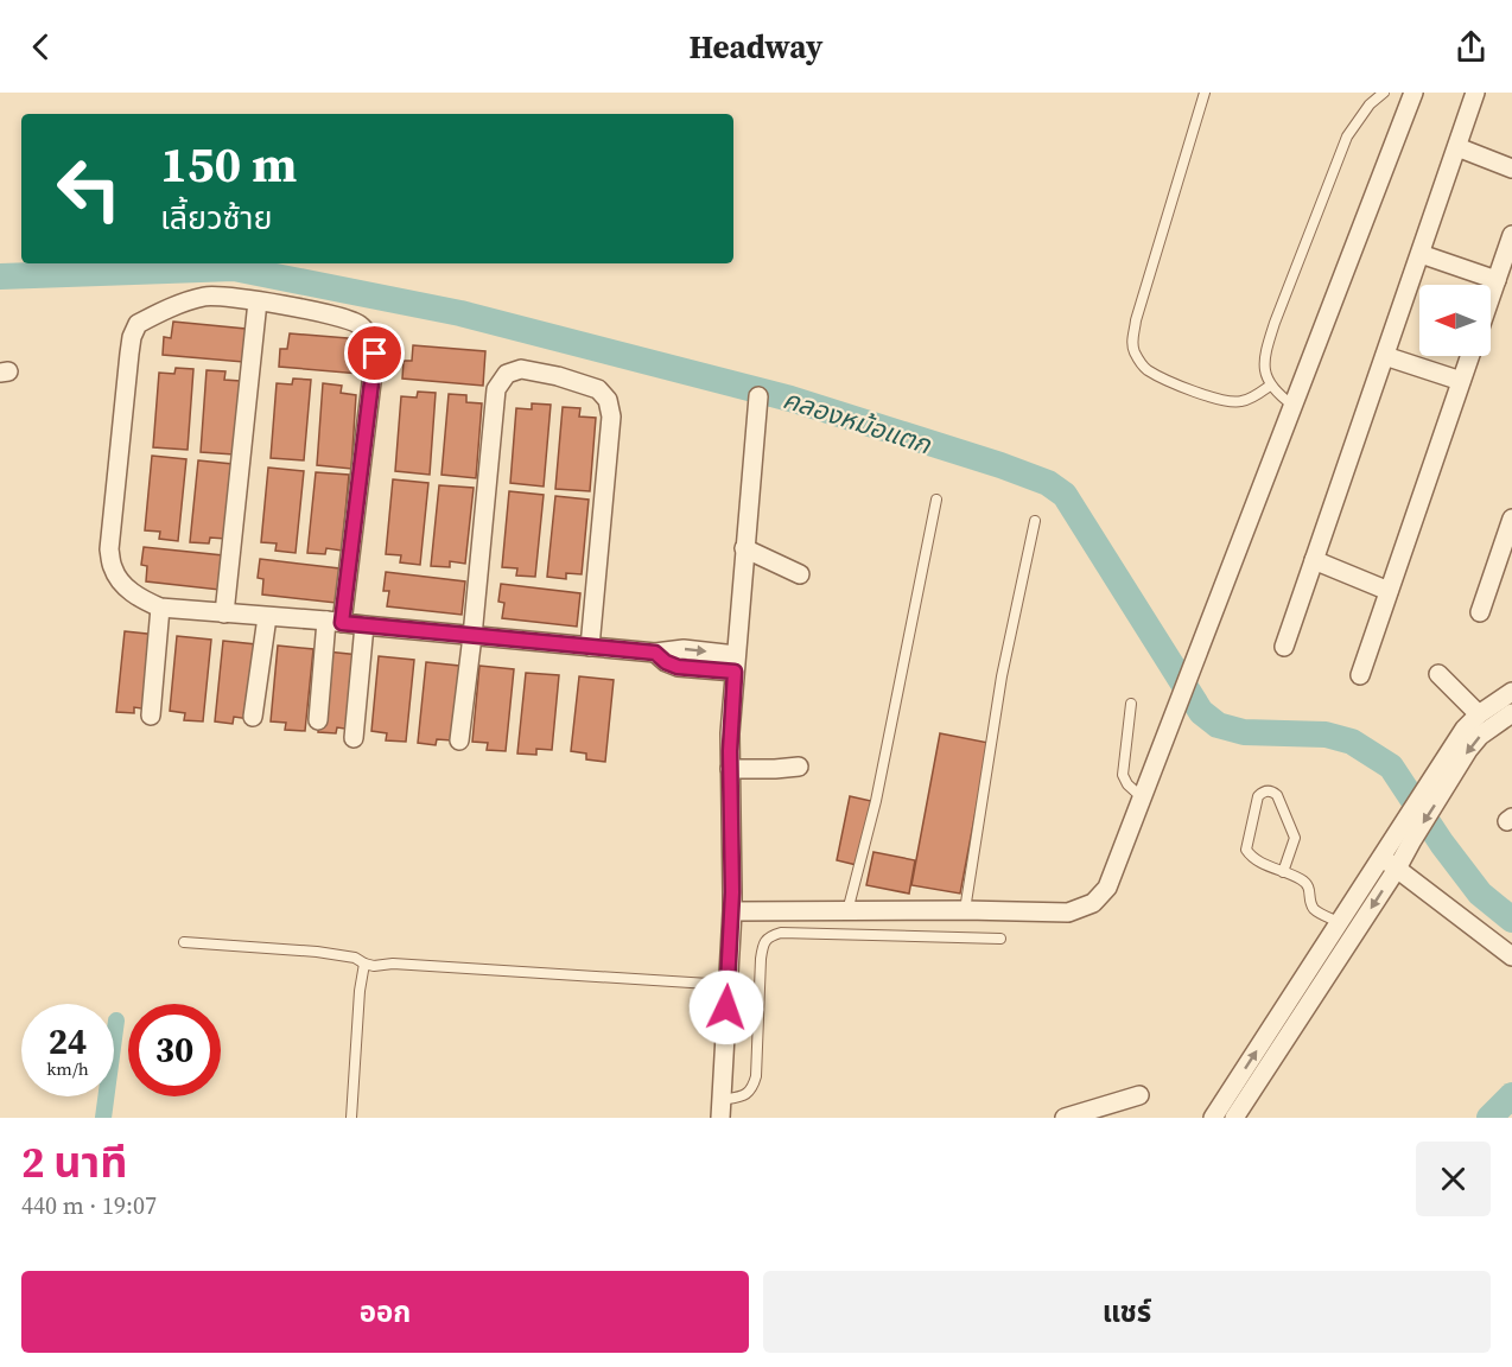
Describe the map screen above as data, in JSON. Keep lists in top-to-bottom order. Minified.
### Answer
{"water":["คลองหม้อแตก"],"north":"left","page":{"header":"Headway","turn":["150 m","เลี้ยวซ้าย"],"speed":"24 km/h","limit":"30","heading":["2 นาที","440 m · 19:07"],"buttons":["ออก","แชร์"]}}
